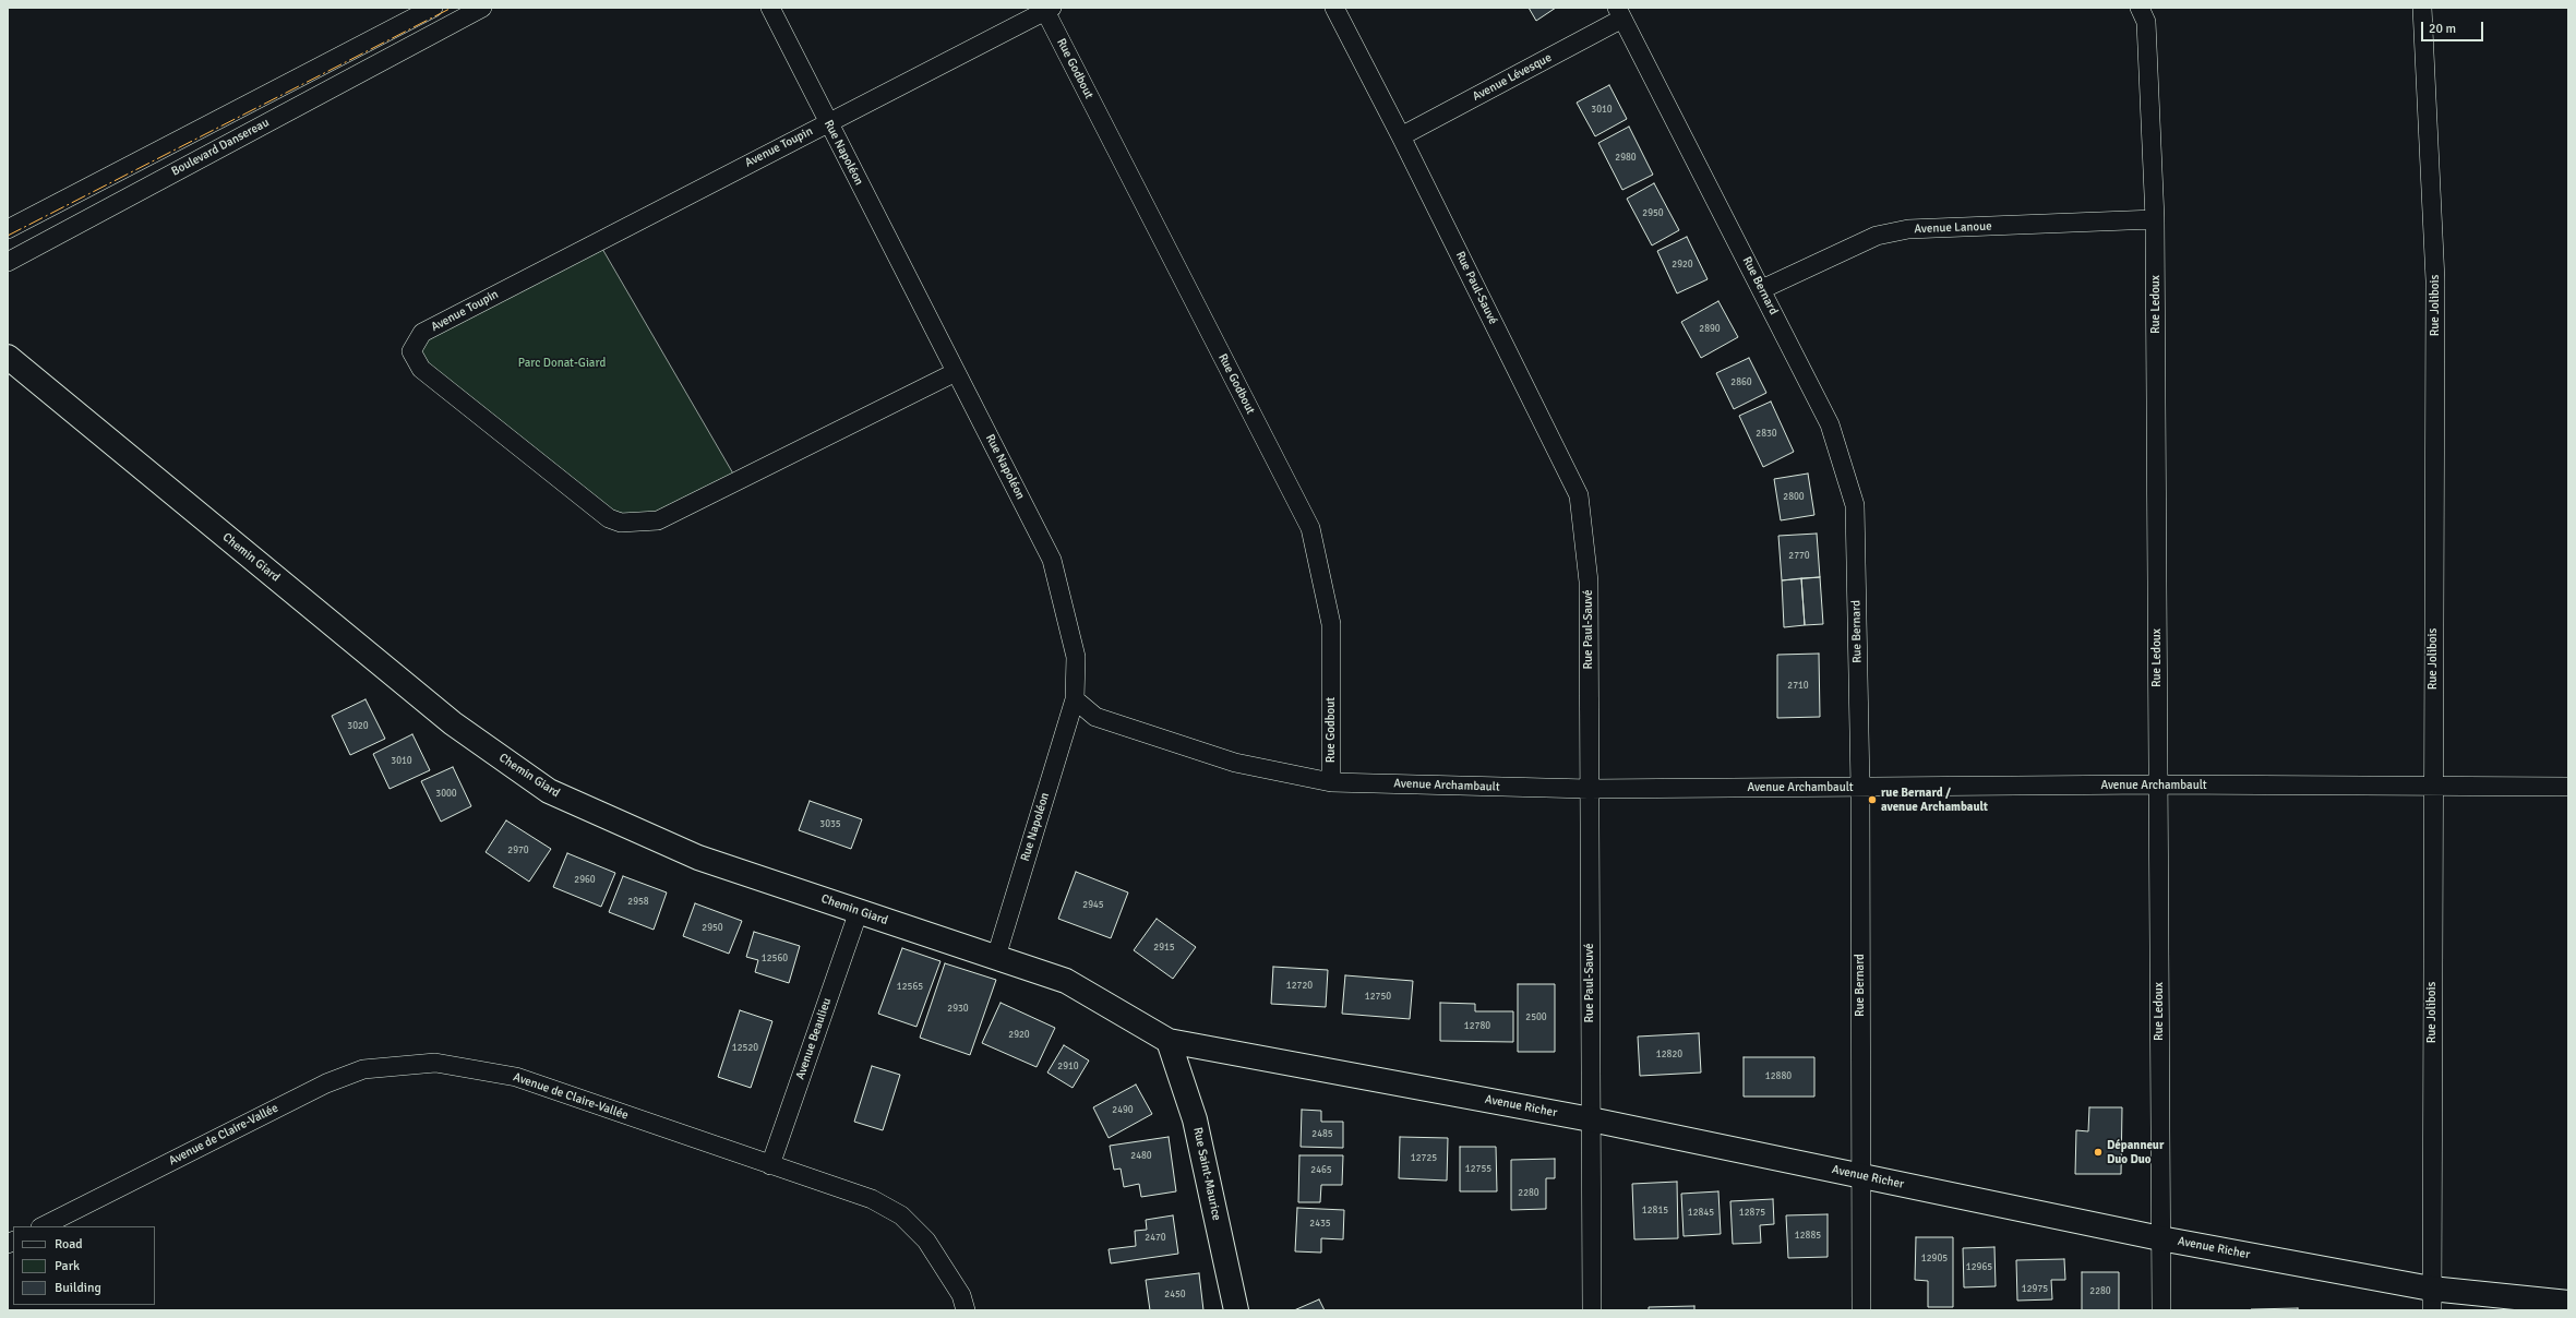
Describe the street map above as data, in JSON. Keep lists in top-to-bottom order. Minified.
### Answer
{"streets":{"street":["Rue Godbout","Avenue Lévesque","Boulevard Dansereau","Avenue Toupin","Rue Napoléon","Avenue Lanoue","Rue Bernard","Rue Paul-Sauvé","Rue Ledoux","Rue Jolibois","Chemin Giard","Avenue Archambault","Avenue Beaulieu","Avenue de Claire-Vallée","Avenue Richer","Rue Saint-Maurice"]},"crossings":[["Rue Godbout","Avenue Toupin"],["Rue Godbout","Avenue Archambault"],["Avenue Lévesque","Rue Bernard"],["Avenue Lévesque","Rue Paul-Sauvé"],["Avenue Toupin","Rue Napoléon"],["Rue Napoléon","Chemin Giard"],["Rue Napoléon","Avenue Archambault"],["Avenue Lanoue","Rue Bernard"],["Avenue Lanoue","Rue Ledoux"],["Rue Bernard","Avenue Archambault"],["Rue Bernard","Avenue Richer"],["Rue Paul-Sauvé","Avenue Archambault"],["Rue Paul-Sauvé","Avenue Richer"],["Rue Ledoux","Avenue Archambault"],["Rue Ledoux","Avenue Richer"],["Rue Jolibois","Avenue Archambault"],["Rue Jolibois","Avenue Richer"],["Chemin Giard","Avenue Beaulieu"],["Chemin Giard","Avenue Richer"],["Chemin Giard","Rue Saint-Maurice"],["Avenue Beaulieu","Avenue de Claire-Vallée"],["Avenue Richer","Rue Saint-Maurice"]],"parks":["Parc Donat-Giard"],"places":["rue Bernard / avenue Archambault","Dépanneur Duo Duo"],"house_numbers":["3010","2980","2950","2920","2890","2860","2830","2800","2770","2710","3020","3010","3000","3035","2970","2960","2958","2945","2950","2915","12560","12720","12565","12750","2930","2500","12780","2920","12520","12820","2910","12880","2490","2485","2480","12725","12755","2465","2280","12815","12845","12875","2435","12885","2470","12905","12965","12975","2280","2450"],"legend":["Road","Park","Building"],"scale_bar":"20 m"}
